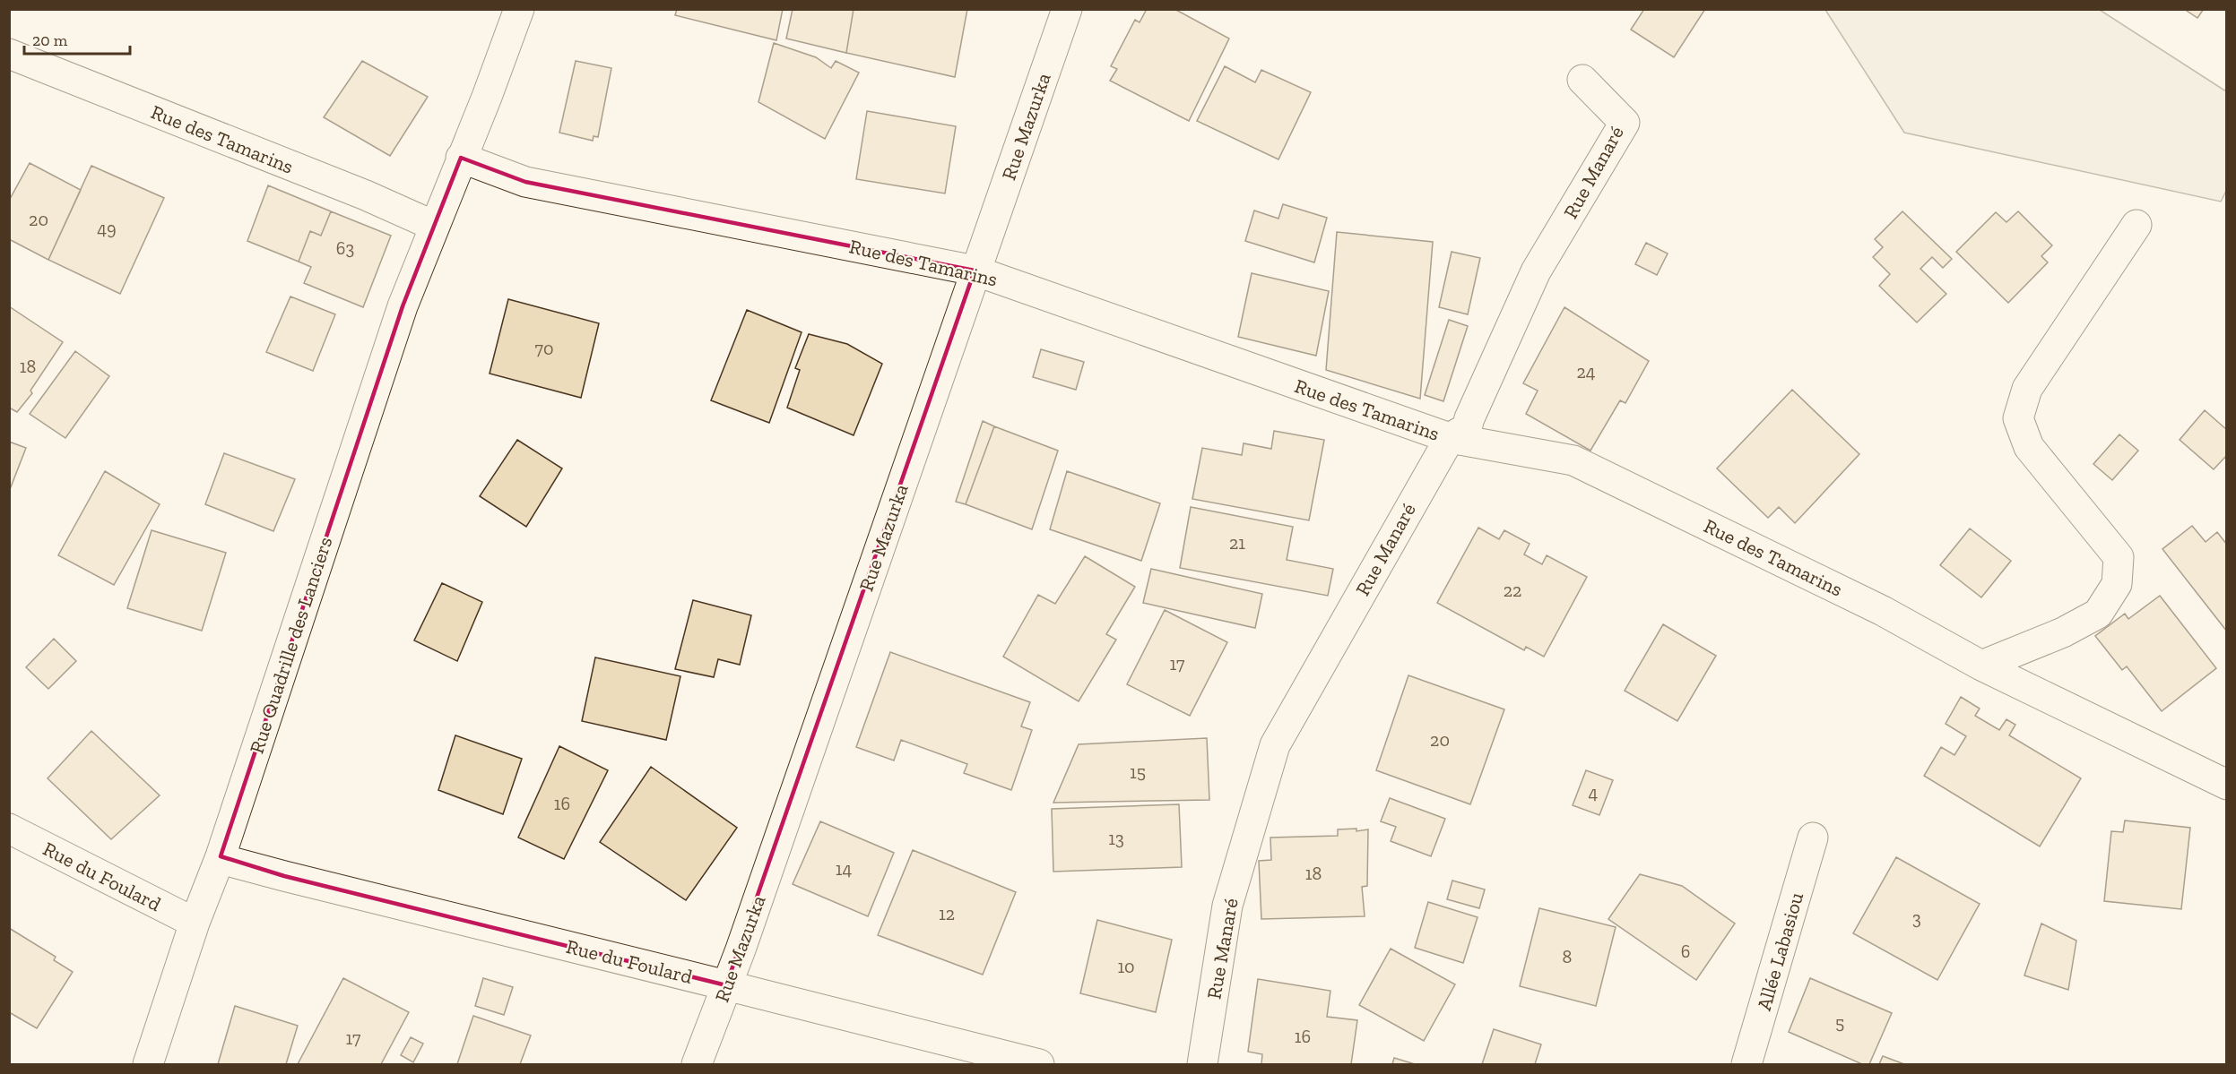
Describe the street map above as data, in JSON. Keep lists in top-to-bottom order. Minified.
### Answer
{"streets":{"street":["Rue Mazurka","Rue des Tamarins","Rue Manaré","Rue Quadrille des Lanciers","Rue du Foulard","Allée Labasiou"]},"crossings":[["Rue Mazurka","Rue des Tamarins"],["Rue Mazurka","Rue du Foulard"],["Rue des Tamarins","Rue Manaré"],["Rue des Tamarins","Rue Quadrille des Lanciers"],["Rue Quadrille des Lanciers","Rue du Foulard"]],"house_numbers":["20","49","63","70","18","24","21","22","17","20","15","4","16","13","14","18","12","3","6","8","10","5","16","17"],"scale_bar":"20 m"}
